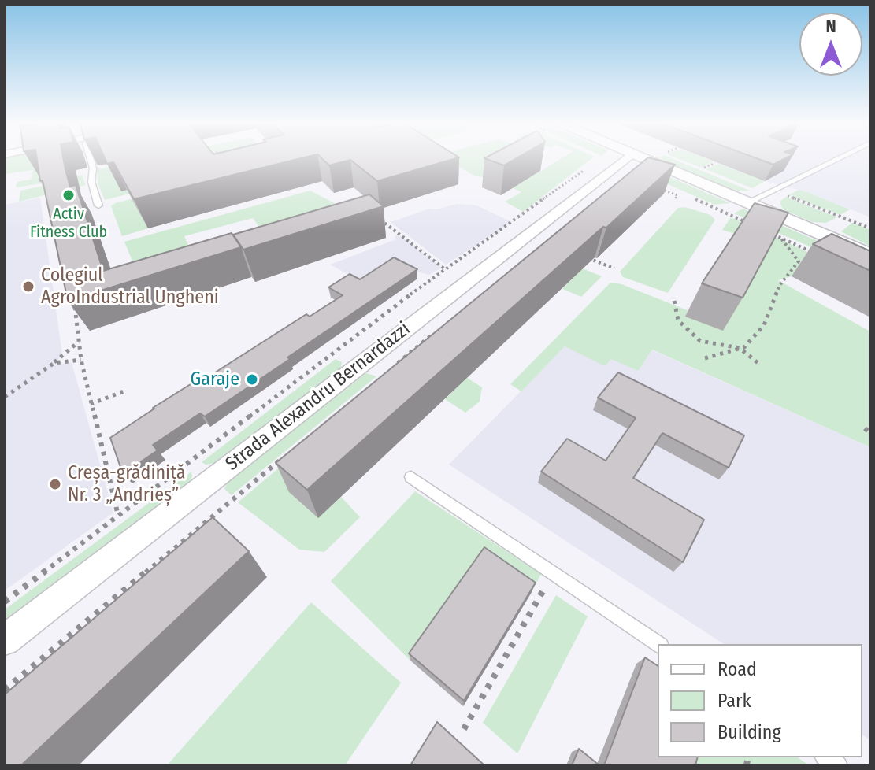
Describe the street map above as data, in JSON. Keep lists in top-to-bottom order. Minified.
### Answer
{"streets":{"street":["Strada Alexandru Bernardazzi"]},"places":["Activ Fitness Club","Colegiul AgroIndustrial Ungheni","Garaje","Creșa-grădiniță Nr. 3 „Andrieș”"],"legend":["Road","Park","Building"],"north":"top"}
